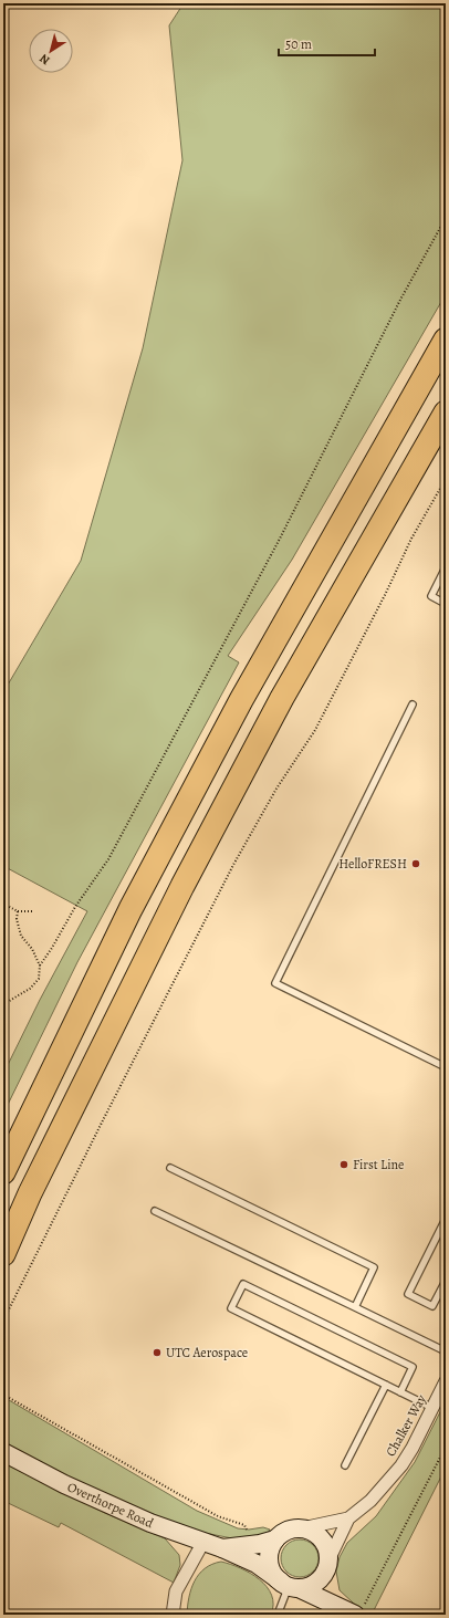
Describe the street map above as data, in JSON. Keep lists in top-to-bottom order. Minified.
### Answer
{"streets":{"street":["Chalker Way","Overthorpe Road"]},"crossings":[["Chalker Way","Overthorpe Road"]],"places":["HelloFRESH","First Line","UTC Aerospace"],"scale_bar":"50 m","north":"bottom left"}
